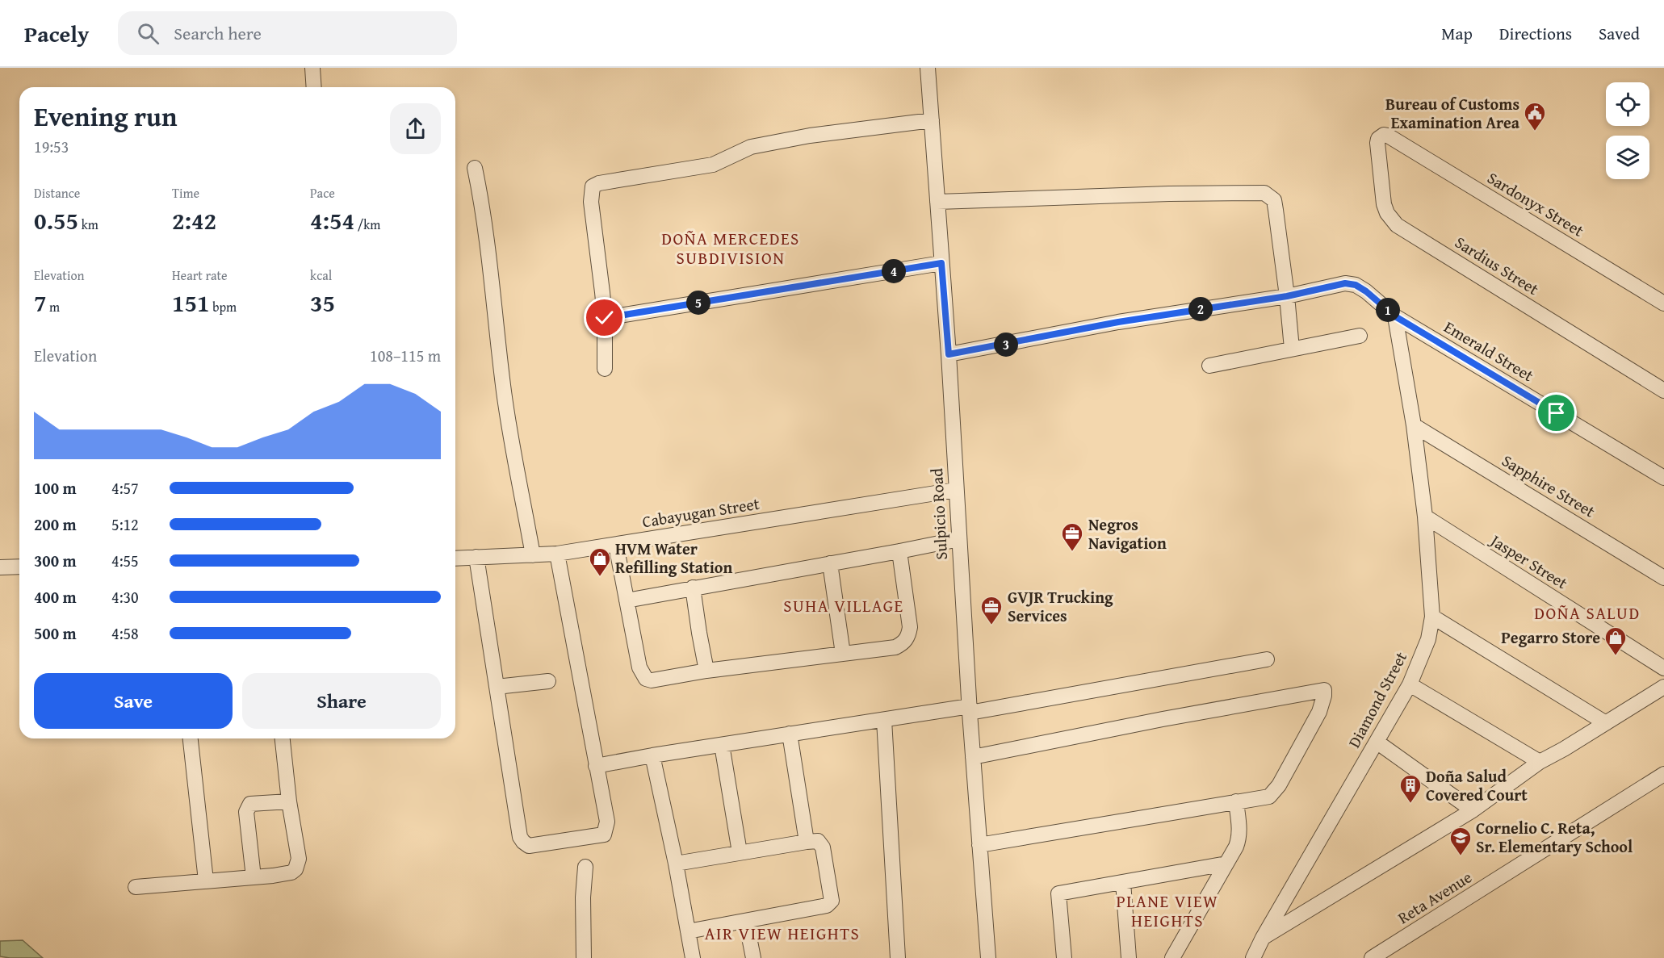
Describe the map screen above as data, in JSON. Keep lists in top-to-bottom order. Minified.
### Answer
{"streets":{"street":["Sardonyx Street","Sardius Street","Emerald Street","Sapphire Street","Cabayugan Street","Sulpicio Road","Jasper Street","Diamond Street","Reta Avenue"]},"crossings":[["Sardonyx Street","Sardius Street"],["Emerald Street","Sulpicio Road"],["Emerald Street","Diamond Street"],["Sapphire Street","Diamond Street"],["Cabayugan Street","Sulpicio Road"],["Jasper Street","Diamond Street"]],"districts":["DOÑA MERCEDES SUBDIVISION","SUHA VILLAGE","DOÑA SALUD","PLANE VIEW HEIGHTS","AIR VIEW HEIGHTS"],"places":{"public building":["Bureau of Customs Examination Area"],"office":["Negros Navigation","GVJR Trucking Services"],"shop":["HVM Water Refilling Station","Pegarro Store"],"building":["Doña Salud Covered Court"],"school or university":["Cornelio C. Reta, Sr. Elementary School"]},"page":{"header":"Pacely","search":"Search here","nav":["Map","Directions","Saved"],"heading":["Evening run","19:53"],"stats":[["Distance","0.55 km"],["Time","2:42"],["Pace","4:54 /km"],["Elevation","7 m"],["Heart rate","151 bpm"],["kcal","35"]],"pins":["4","5","2","1","3"],"chart":["Elevation","108–115 m"],"list":[{"name":"100 m","note":"4:57"},{"name":"200 m","note":"5:12"},{"name":"300 m","note":"4:55"},{"name":"400 m","note":"4:30"},{"name":"500 m","note":"4:58"}],"buttons":["Save","Share"]}}
